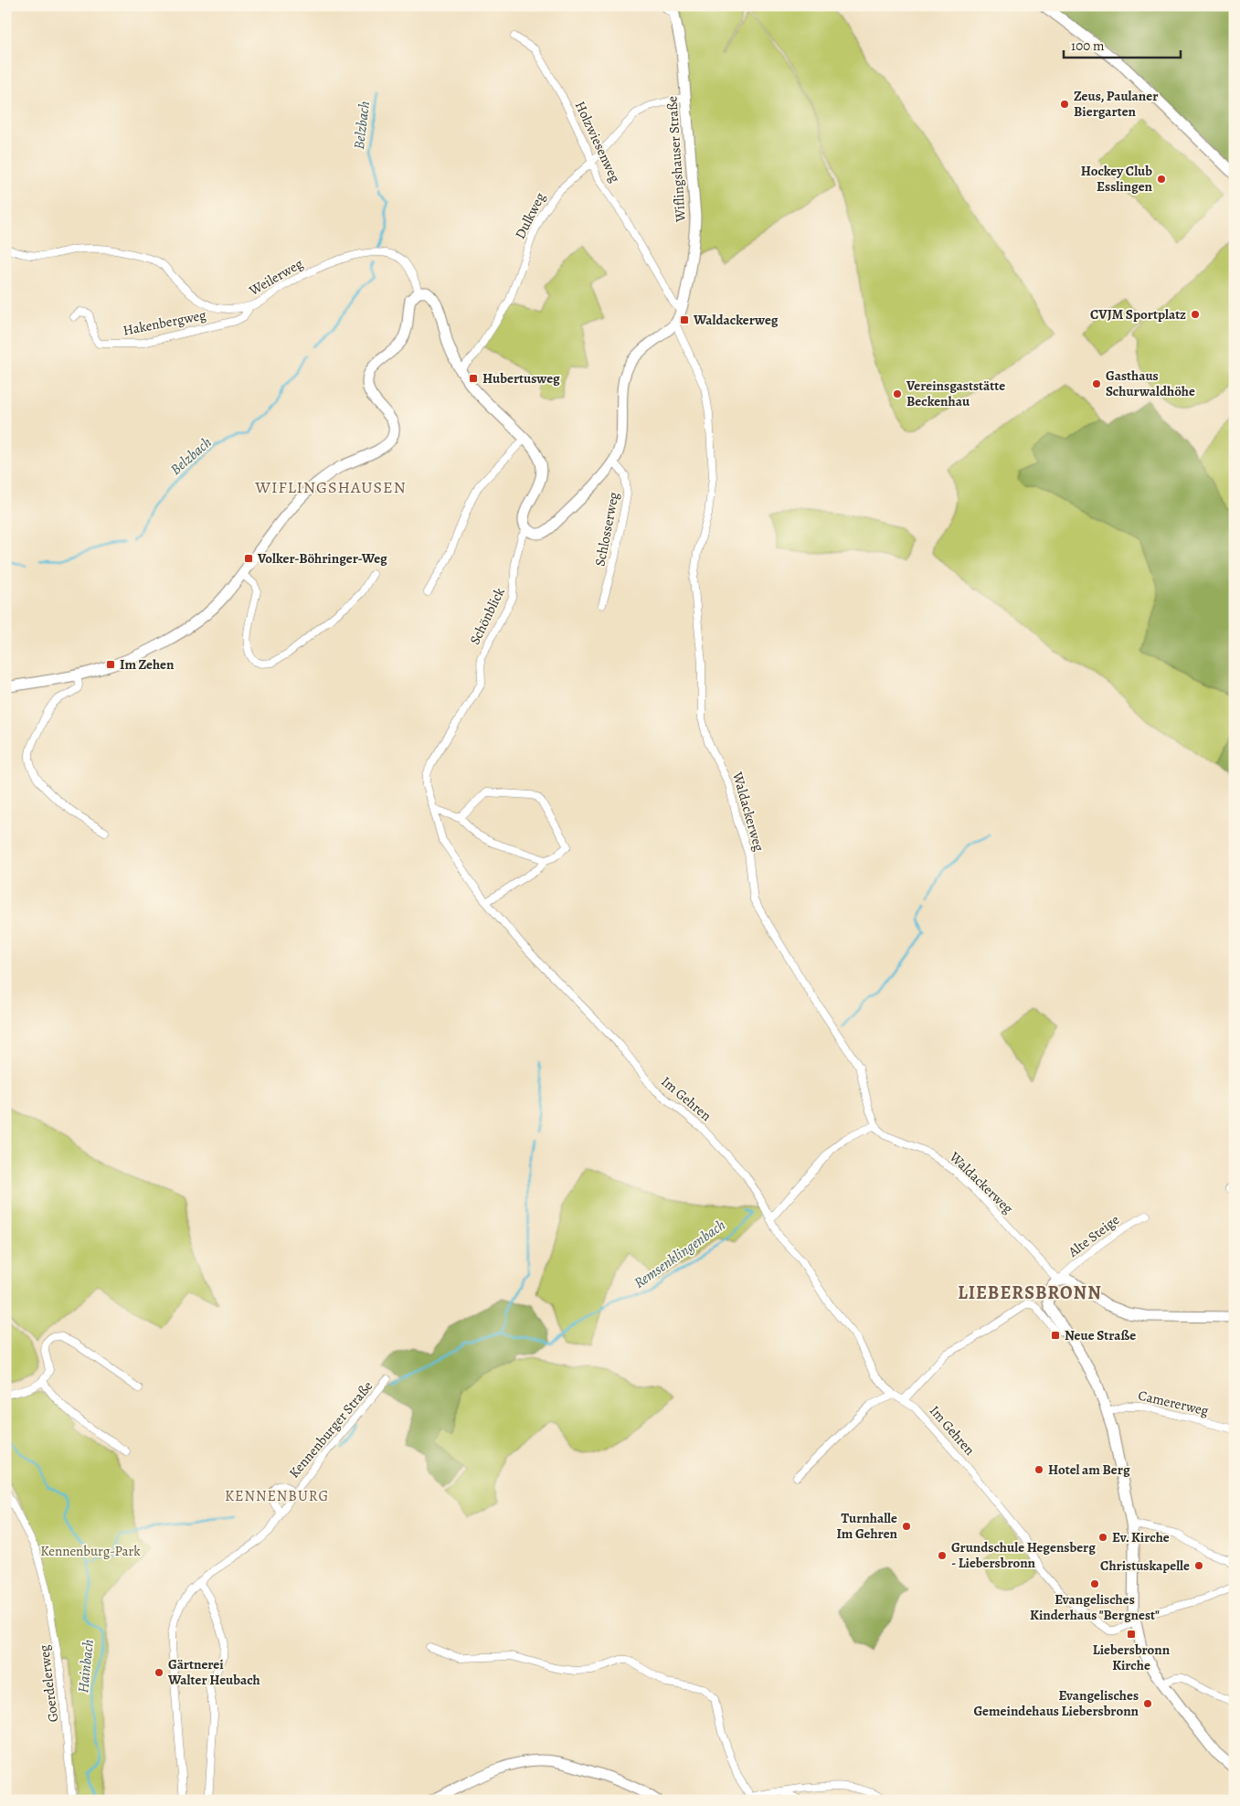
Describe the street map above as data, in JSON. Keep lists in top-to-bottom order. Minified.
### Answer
{"streets":{"street":["Holzwiesenweg","Wiflingshauser Straße","Dulkweg","Weilerweg","Hakenbergweg","Schlosserweg","Schönblick","Waldackerweg","Im Gehren","Alte Steige","Camererweg","Kennenburger Straße","Goerdelerweg"]},"crossings":[["Holzwiesenweg","Wiflingshauser Straße"],["Holzwiesenweg","Dulkweg"],["Wiflingshauser Straße","Dulkweg"],["Wiflingshauser Straße","Schlosserweg"],["Wiflingshauser Straße","Schönblick"],["Wiflingshauser Straße","Waldackerweg"],["Weilerweg","Hakenbergweg"],["Schönblick","Im Gehren"],["Waldackerweg","Alte Steige"]],"districts":["WIFLINGSHAUSEN","LIEBERSBRONN","KENNENBURG"],"water":["Belzbach","Remsenklingenbach","Hainbach"],"parks":["Kennenburg-Park"],"places":{"other":["Zeus, Paulaner Biergarten","Hockey Club Esslingen","CVJM Sportplatz","Gasthaus Schurwaldhöhe","Vereinsgaststätte Beckenhau","Hotel am Berg","Turnhalle Im Gehren","Ev. Kirche","Grundschule Hegensberg - Liebersbronn","Christuskapelle","Evangelisches Kinderhaus \"Bergnest\"","Gärtnerei Walter Heubach","Evangelisches Gemeindehaus Liebersbronn"],"transit":["Waldackerweg","Hubertusweg","Volker-Böhringer-Weg","Im Zehen","Neue Straße","Liebersbronn Kirche"]},"scale_bar":"100 m"}
